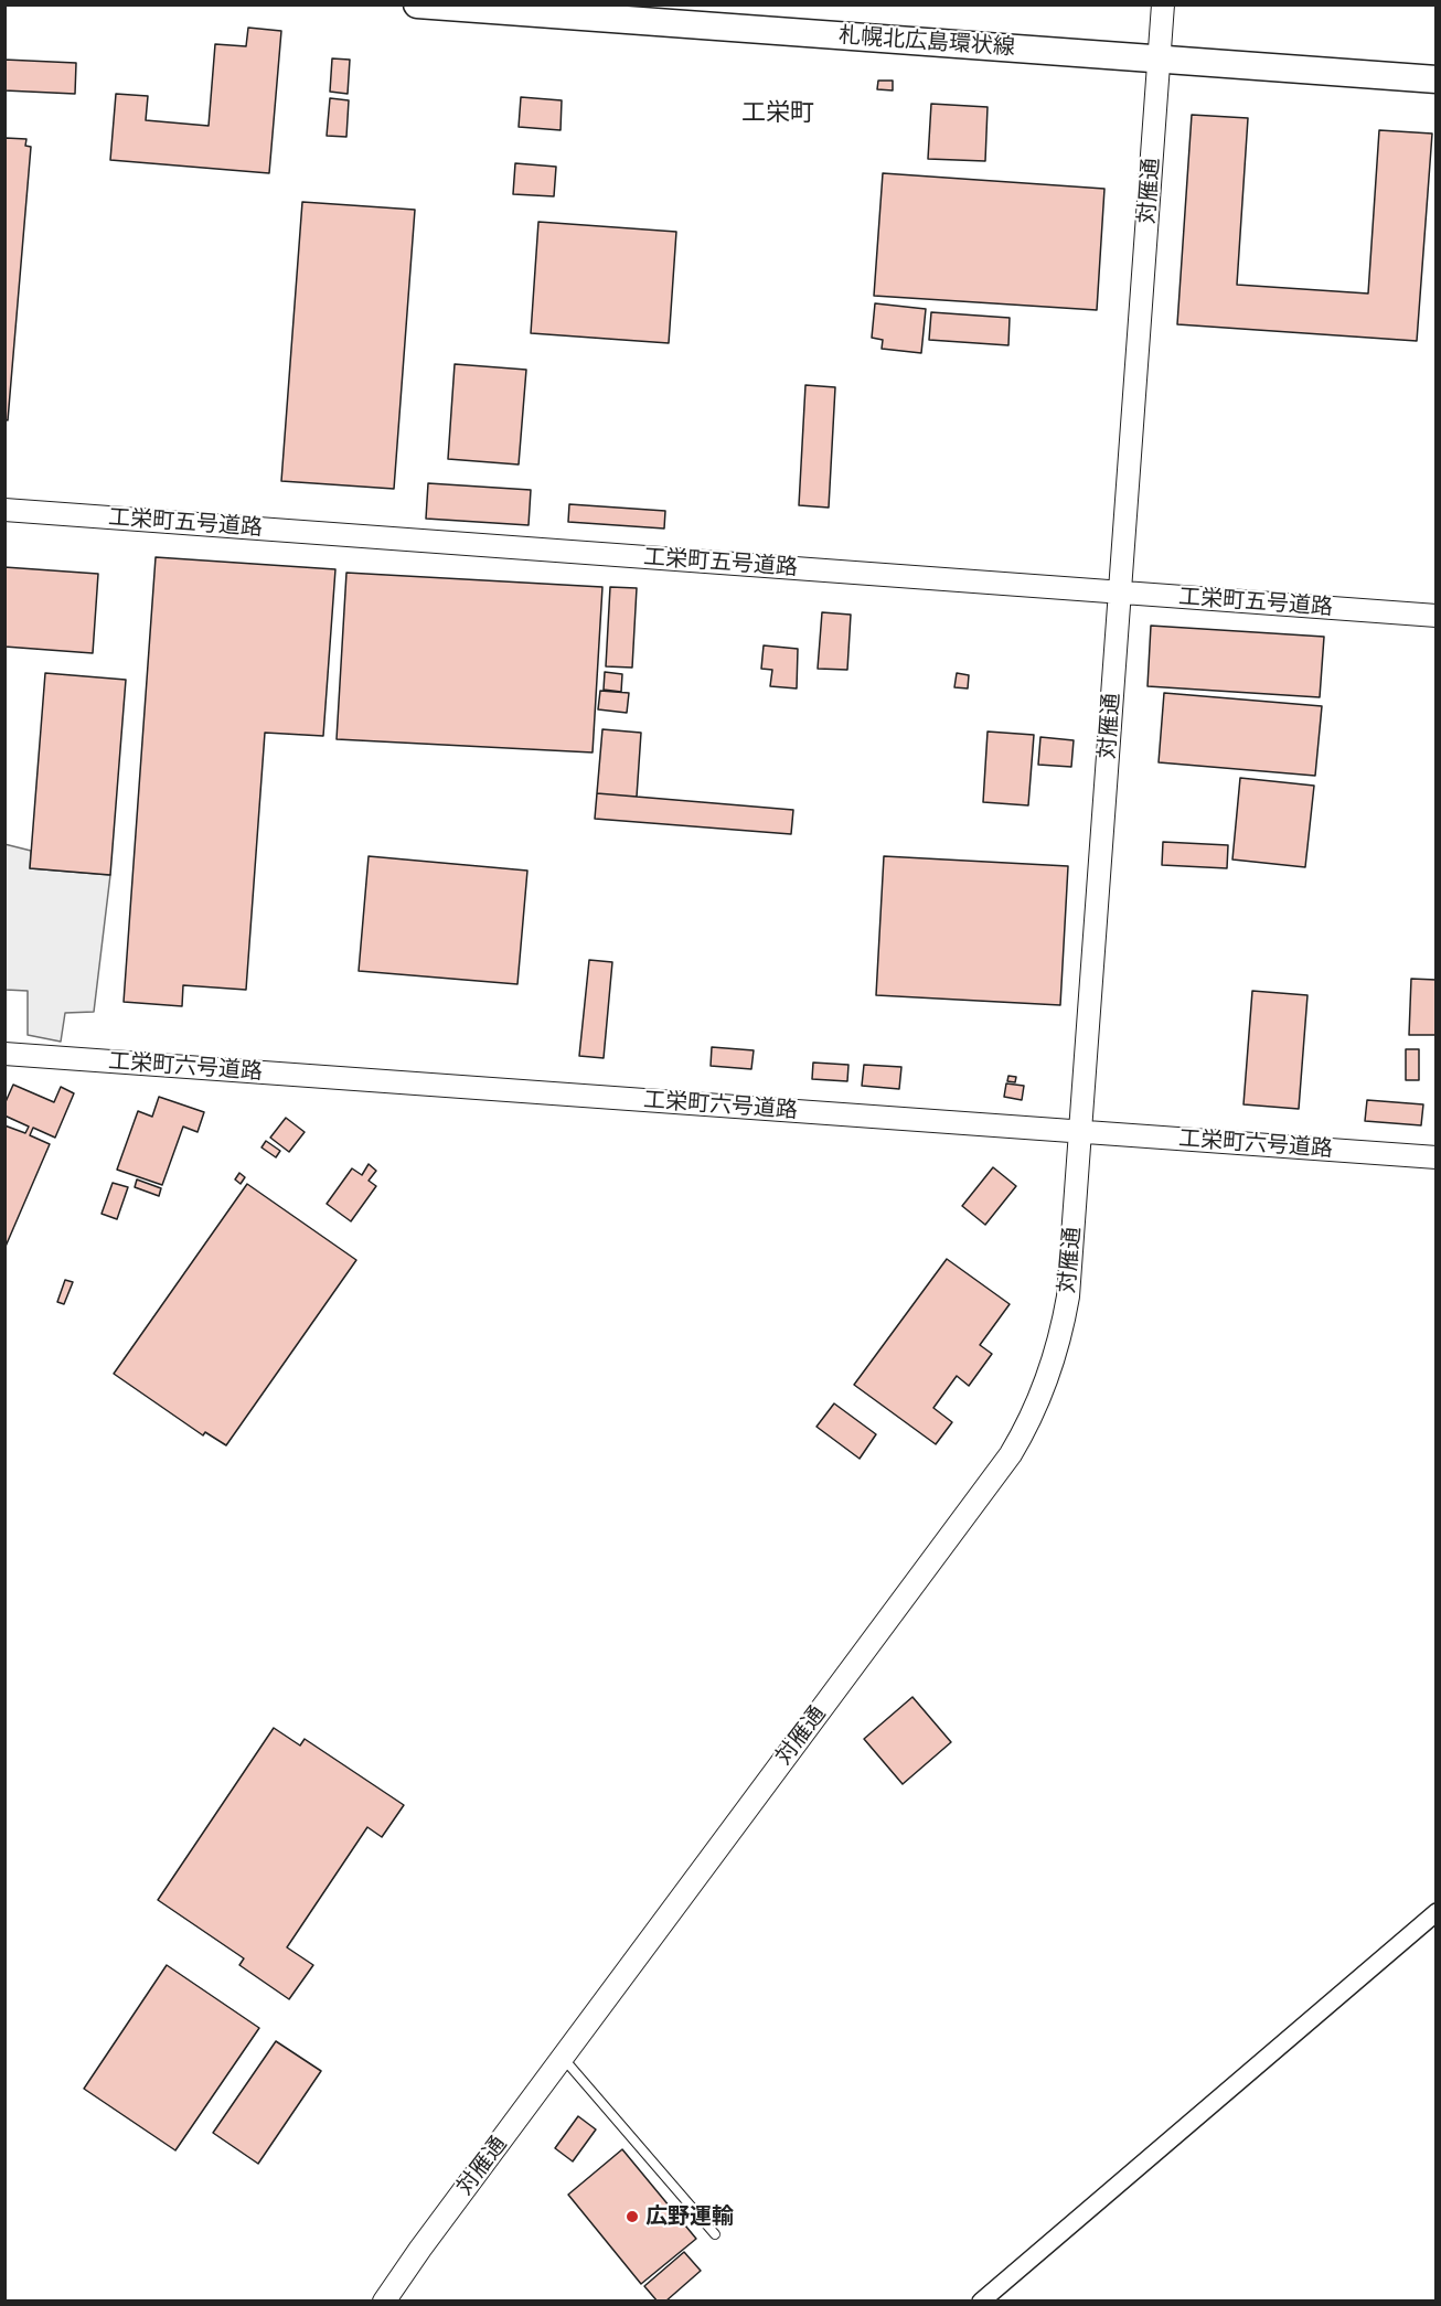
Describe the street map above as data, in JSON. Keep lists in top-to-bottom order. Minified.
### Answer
{"streets":{"main road":["札幌北広島環状線"],"street":["対雁通","工栄町五号道路","工栄町六号道路"]},"crossings":[["札幌北広島環状線","対雁通"],["対雁通","工栄町五号道路"],["対雁通","工栄町六号道路"]],"districts":["工栄町"],"places":["広野運輸"]}
